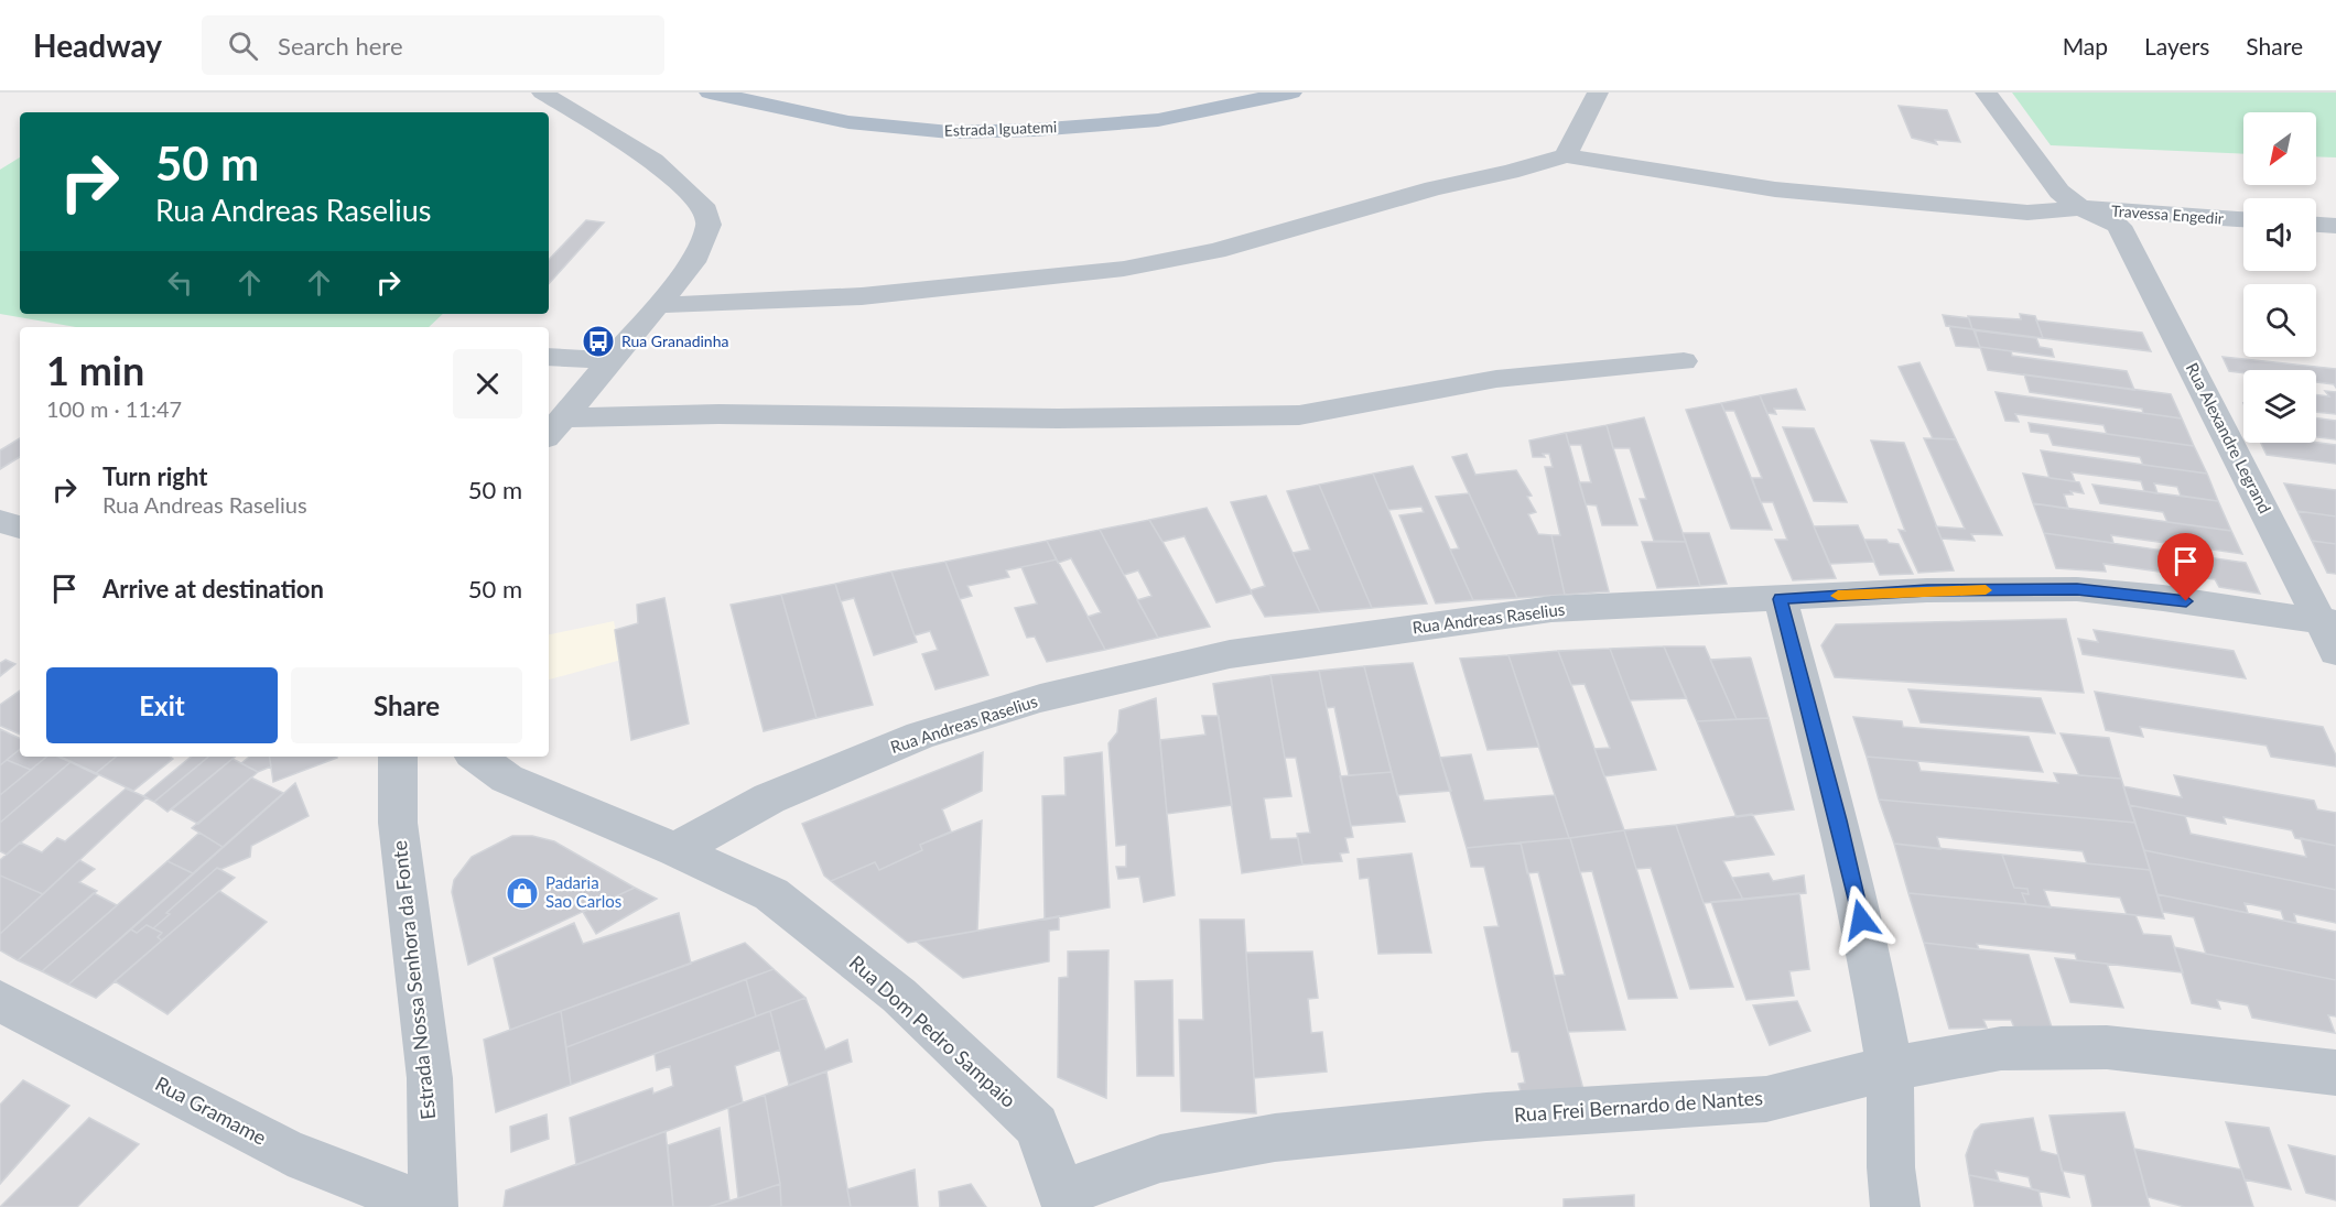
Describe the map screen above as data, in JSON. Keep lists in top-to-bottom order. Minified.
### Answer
{"streets":{"main road":["Estrada Iguatemi"],"street":["Travessa Engedir","Rua Alexandre Legrand","Rua Andreas Raselius","Estrada Nossa Senhora da Fonte","Rua Dom Pedro Sampaio","Rua Frei Bernardo de Nantes","Rua Gramame"]},"crossings":[["Travessa Engedir","Rua Alexandre Legrand"],["Rua Alexandre Legrand","Rua Andreas Raselius"],["Rua Andreas Raselius","Rua Dom Pedro Sampaio"],["Rua Dom Pedro Sampaio","Rua Frei Bernardo de Nantes"]],"places":{"bus stop":["Rua Granadinha"],"shop":["Padaria Sao Carlos"]},"north":"bottom left","page":{"header":"Headway","search":"Search here","nav":["Map","Layers","Share"],"turn":["50 m","Rua Andreas Raselius"],"heading":["1 min","100 m · 11:47"],"list":[{"name":"Turn right","note":"Rua Andreas Raselius","value":"50 m"},{"name":"Arrive at destination","value":"50 m"}],"buttons":["Exit","Share"]}}
